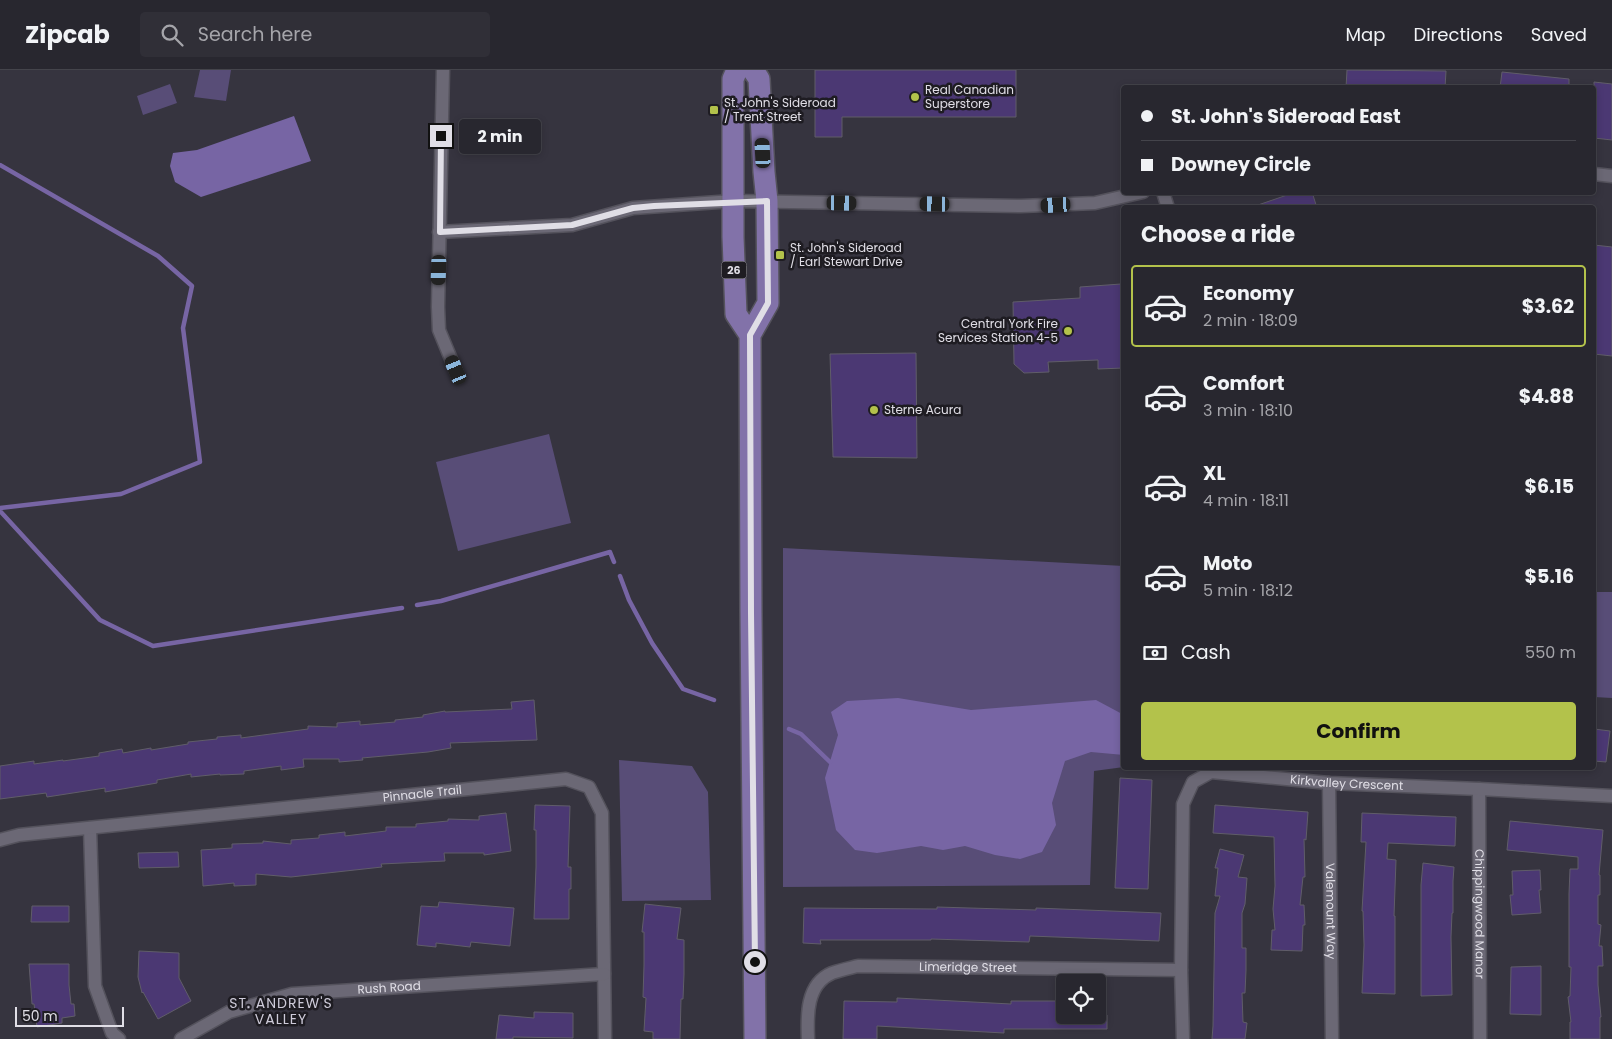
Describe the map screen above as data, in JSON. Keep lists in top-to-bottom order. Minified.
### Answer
{"streets":{"main road":["26"],"street":["Kirkvalley Crescent","Pinnacle Trail","Valemount Way","Chippingwood Manor","Limeridge Street","Rush Road"]},"crossings":[["Kirkvalley Crescent","Valemount Way"],["Kirkvalley Crescent","Chippingwood Manor"],["Kirkvalley Crescent","Limeridge Street"],["Pinnacle Trail","Rush Road"]],"districts":["ST. ANDREW'S VALLEY"],"places":{"other":["Real Canadian Superstore","Central York Fire Services Station 4-5","Sterne Acura"],"transit":["St. John's Sideroad / Trent Street","St. John's Sideroad / Earl Stewart Drive"]},"scale_bar":"50 m","page":{"header":"Zipcab","search":"Search here","nav":["Map","Directions","Saved"],"banner":["St. John's Sideroad East","Downey Circle"],"bubble":"2 min","heading":"Choose a ride","list":[{"name":"Economy","note":"2 min · 18:09","value":"$3.62"},{"name":"Comfort","note":"3 min · 18:10","value":"$4.88"},{"name":"XL","note":"4 min · 18:11","value":"$6.15"},{"name":"Moto","note":"5 min · 18:12","value":"$5.16"}],"pay":["Cash","550 m"],"buttons":"Confirm","scale":"50 m"}}
